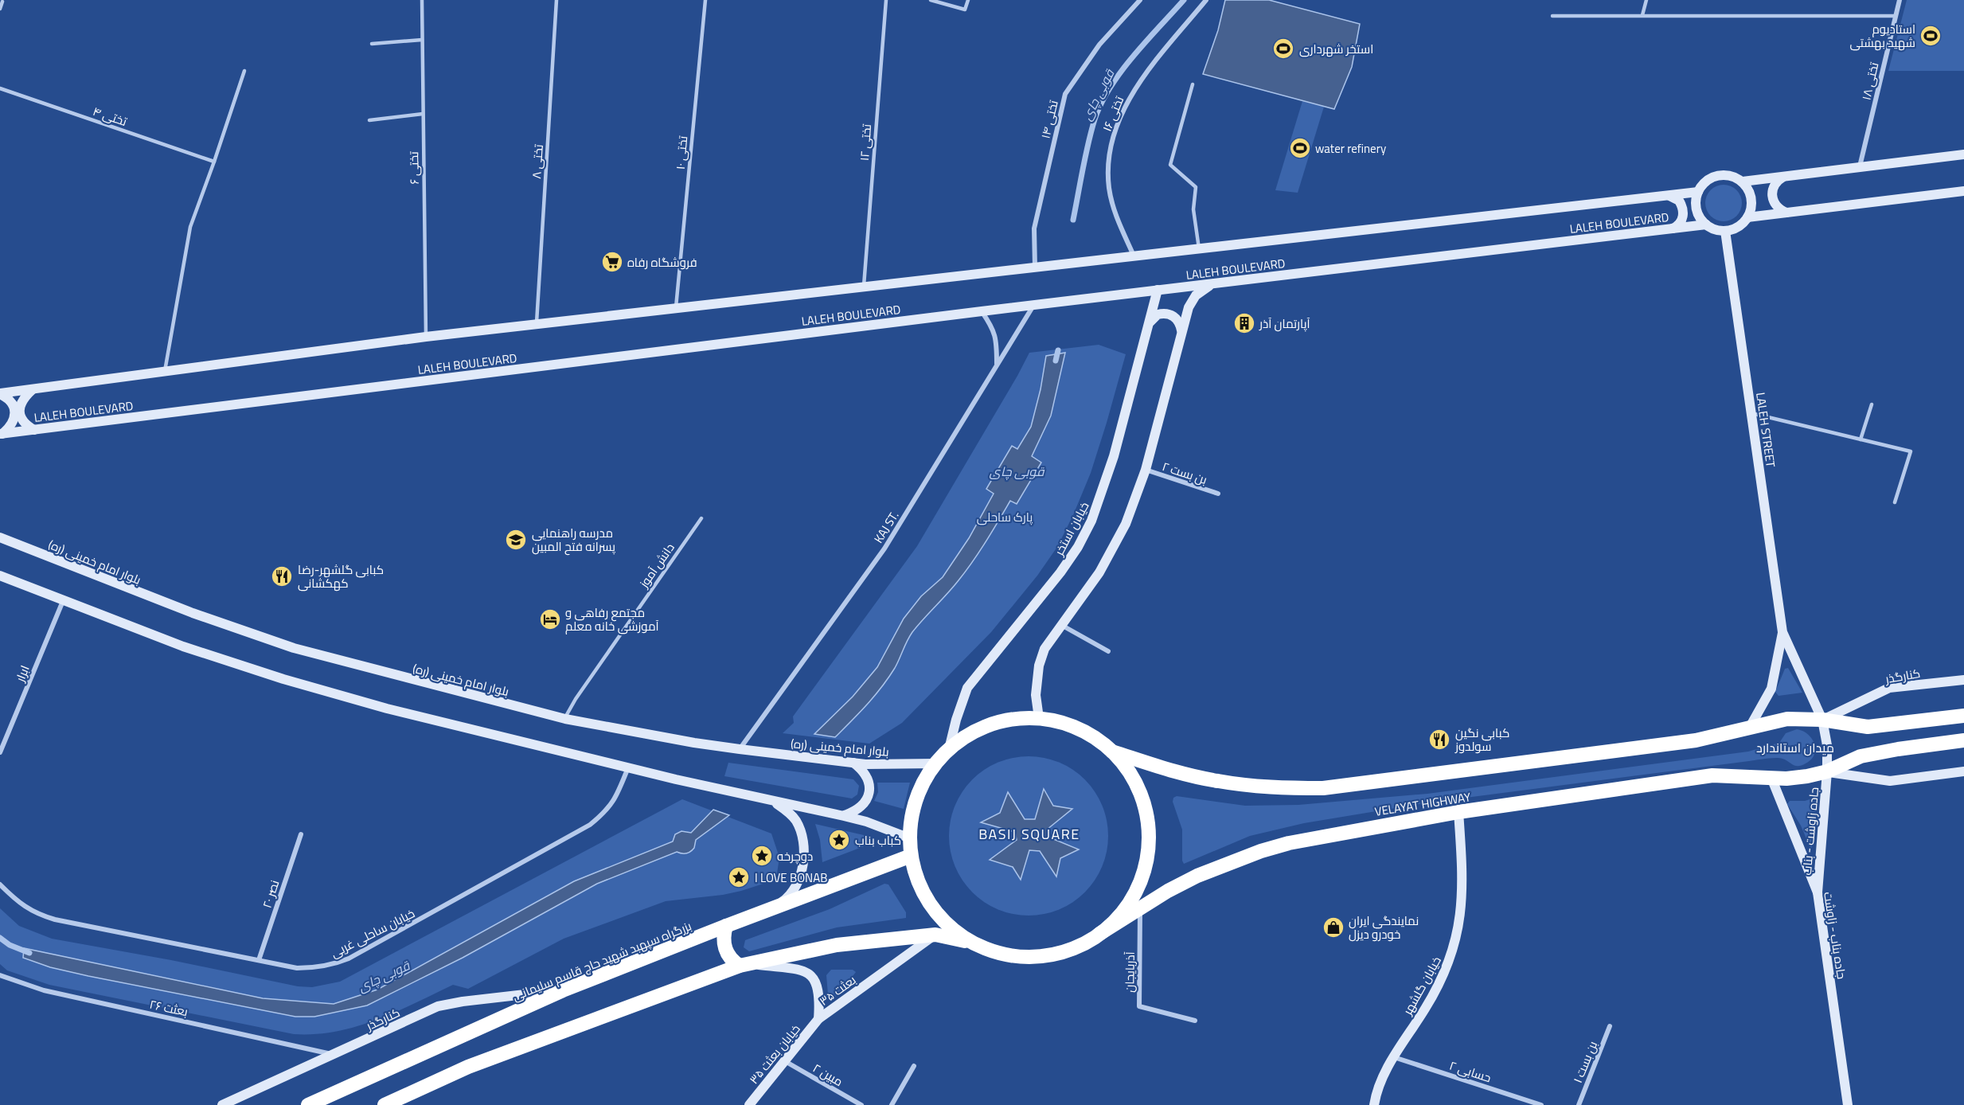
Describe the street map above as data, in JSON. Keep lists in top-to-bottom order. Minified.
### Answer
{"streets":{"highway":["VELAYAT HIGHWAY","بزرگراه سپهبد شهید حاج قاسم سلیمانی"],"street":["تختی ۱۸","تختی ۱۶","تختی ۱۴","LALEH BOULEVARD","LALEH STREET","بن بست ۲","KAJ ST.","خیابان استخر","بلوار امام خمینی (ره)","ابرار","کنارگذر","جاده زاوشت - بناب","نصر ۲۰","خیابان ساحلی غربی","جاده بناب - زاوشت","آذربایجان","خیابان گلشهر","بعثت ۳۵","بعثت ۲۶","خیابان بعثت ۳۵","بن بست ۱","حسابی ۲","مبین ۲"],"lane":["تختی ۴","تختی ۱۲","تختی ۱۰","تختی ۸","تختی ۶","دانش آموز"]},"crossings":[["تختی ۱۶","LALEH BOULEVARD"],["تختی ۱۴","LALEH BOULEVARD"],["تختی ۱۲","LALEH BOULEVARD"],["تختی ۱۰","LALEH BOULEVARD"],["تختی ۸","LALEH BOULEVARD"],["تختی ۶","LALEH BOULEVARD"],["LALEH BOULEVARD","LALEH STREET"],["LALEH BOULEVARD","KAJ ST."],["LALEH BOULEVARD","خیابان استخر"],["LALEH STREET","کنارگذر"],["LALEH STREET","جاده زاوشت - بناب"],["KAJ ST.","بلوار امام خمینی (ره)"],["بلوار امام خمینی (ره)","دانش آموز"],["کنارگذر","جاده زاوشت - بناب"],["کنارگذر","بزرگراه سپهبد شهید حاج قاسم سلیمانی"],["کنارگذر","بعثت ۲۶"],["VELAYAT HIGHWAY","جاده بناب - زاوشت"],["VELAYAT HIGHWAY","آذربایجان"],["VELAYAT HIGHWAY","خیابان گلشهر"],["جاده زاوشت - بناب","جاده بناب - زاوشت"],["نصر ۲۰","خیابان ساحلی غربی"],["خیابان گلشهر","حسابی ۲"],["بعثت ۳۵","خیابان بعثت ۳۵"],["خیابان بعثت ۳۵","مبین ۲"]],"districts":["میدان استاندارد","BASIJ SQUARE"],"water":["قوبی چای"],"parks":["پارک ساحلی"],"places":{"sports":["استادیوم شهید بهشتی","استخر شهرداری","water refinery"],"supermarket":["فروشگاه رفاه"],"building":["آپارتمان آذر"],"school or university":["مدرسه راهنمایی پسرانه فتح المبین"],"restaurant":["کبابی گلشهر-رضا کهکشانی","کبابی نگین سولدوز"],"hotel":["مجتمع رفاهی و آموزشی خانه معلم"],"place":["کباب بناب","دوچرخه","I LOVE BONAB"],"shop":["نمایندگی ایران خودرو دیزل"]}}
